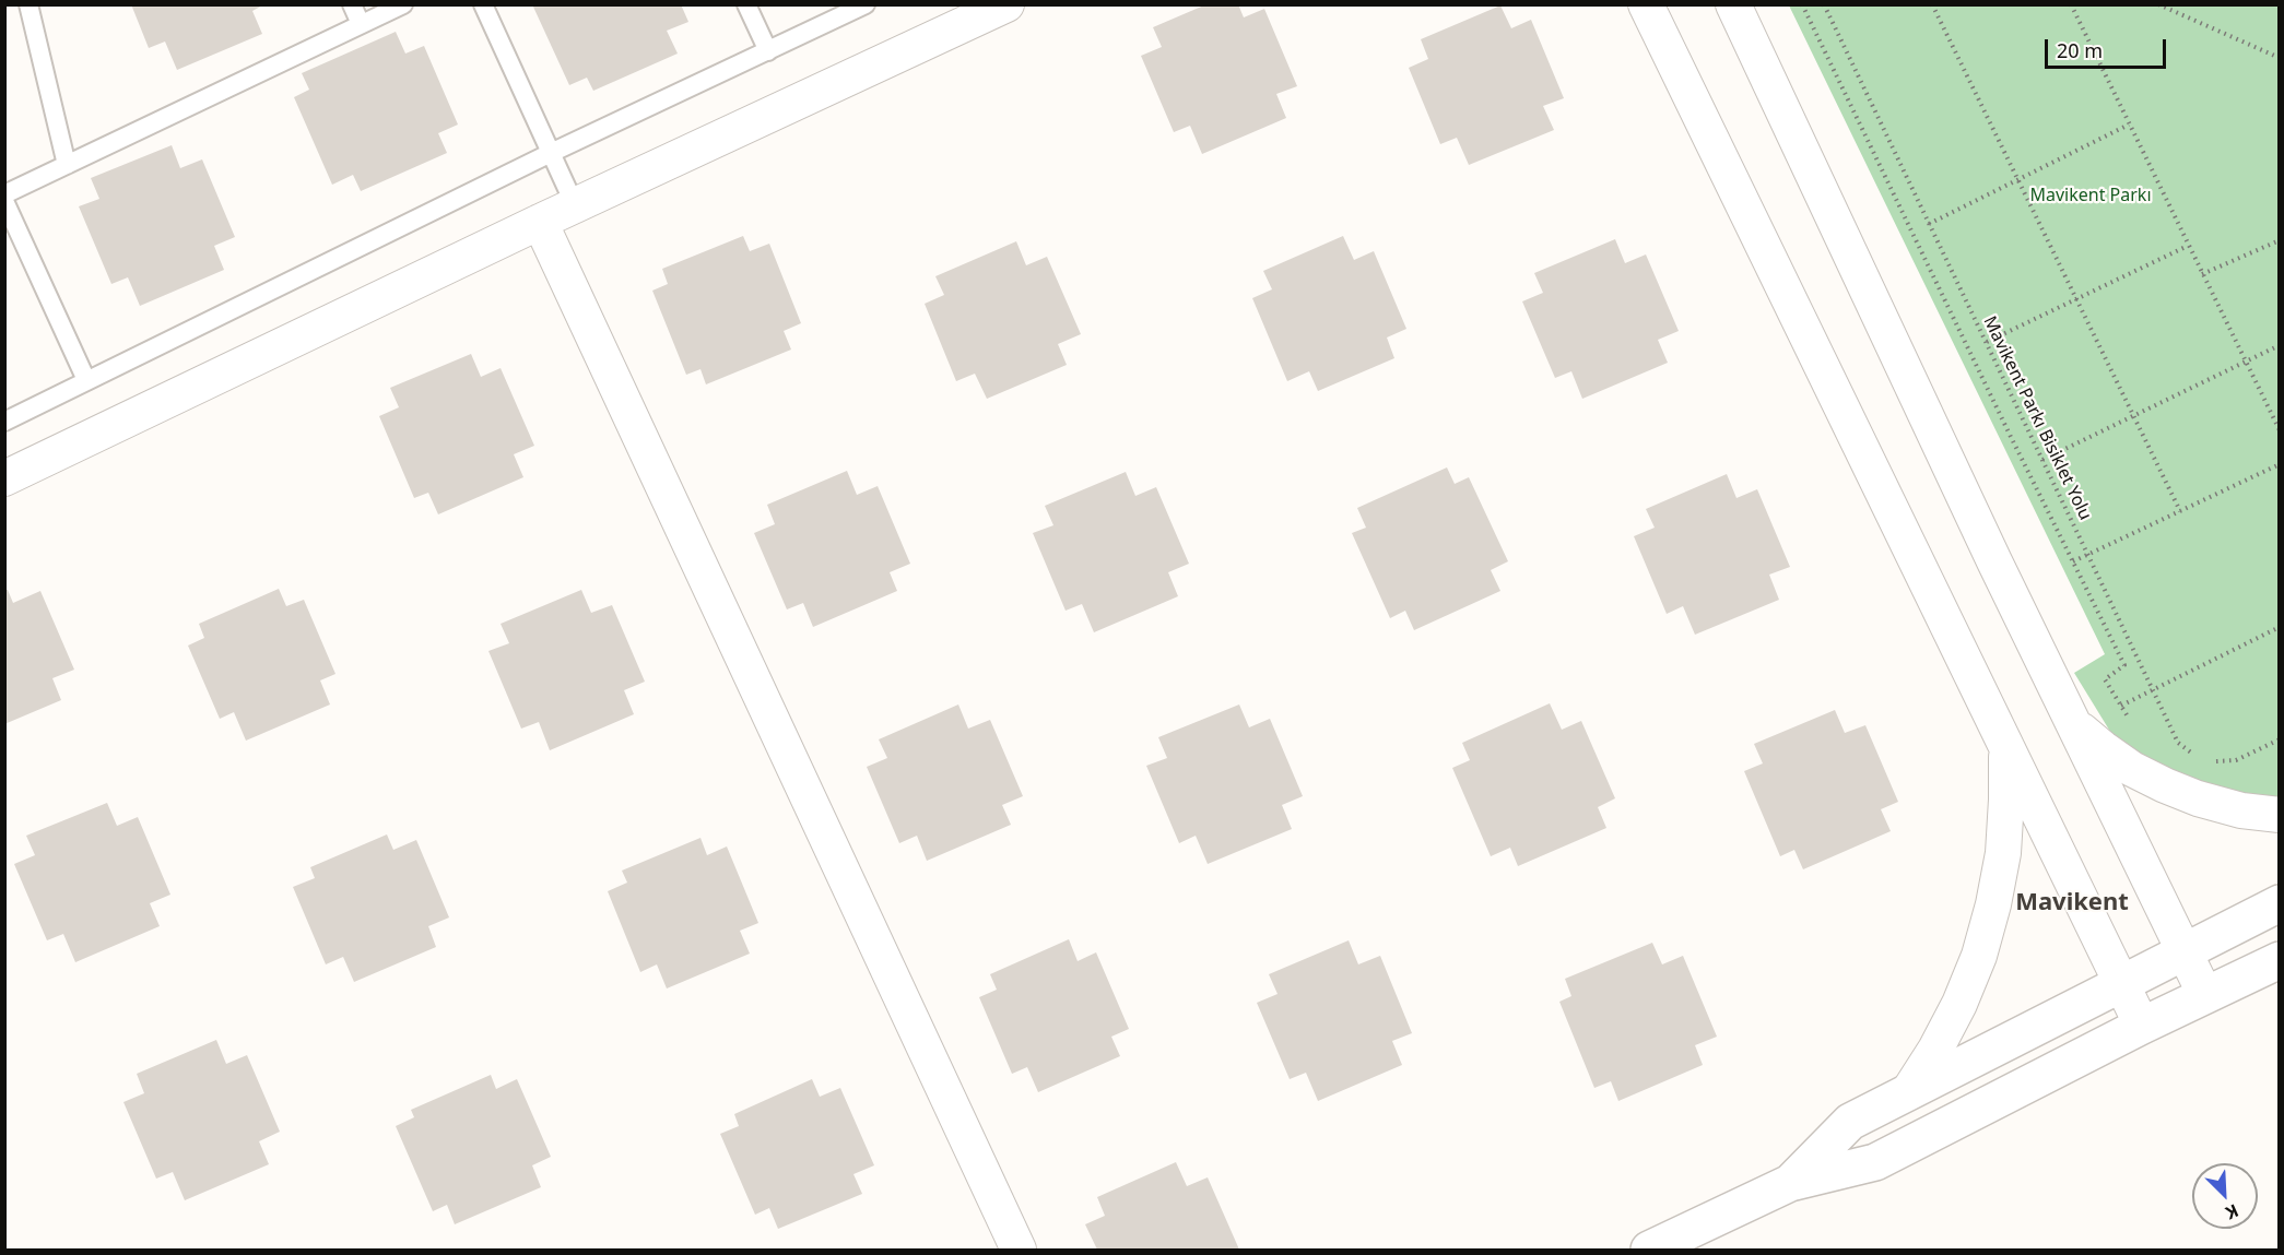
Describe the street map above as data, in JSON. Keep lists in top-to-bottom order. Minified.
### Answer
{"streets":{"path":["Mavikent Parkı Bisiklet Yolu"]},"districts":["Mavikent"],"parks":["Mavikent Parkı"],"scale_bar":"20 m","north":"bottom right"}
